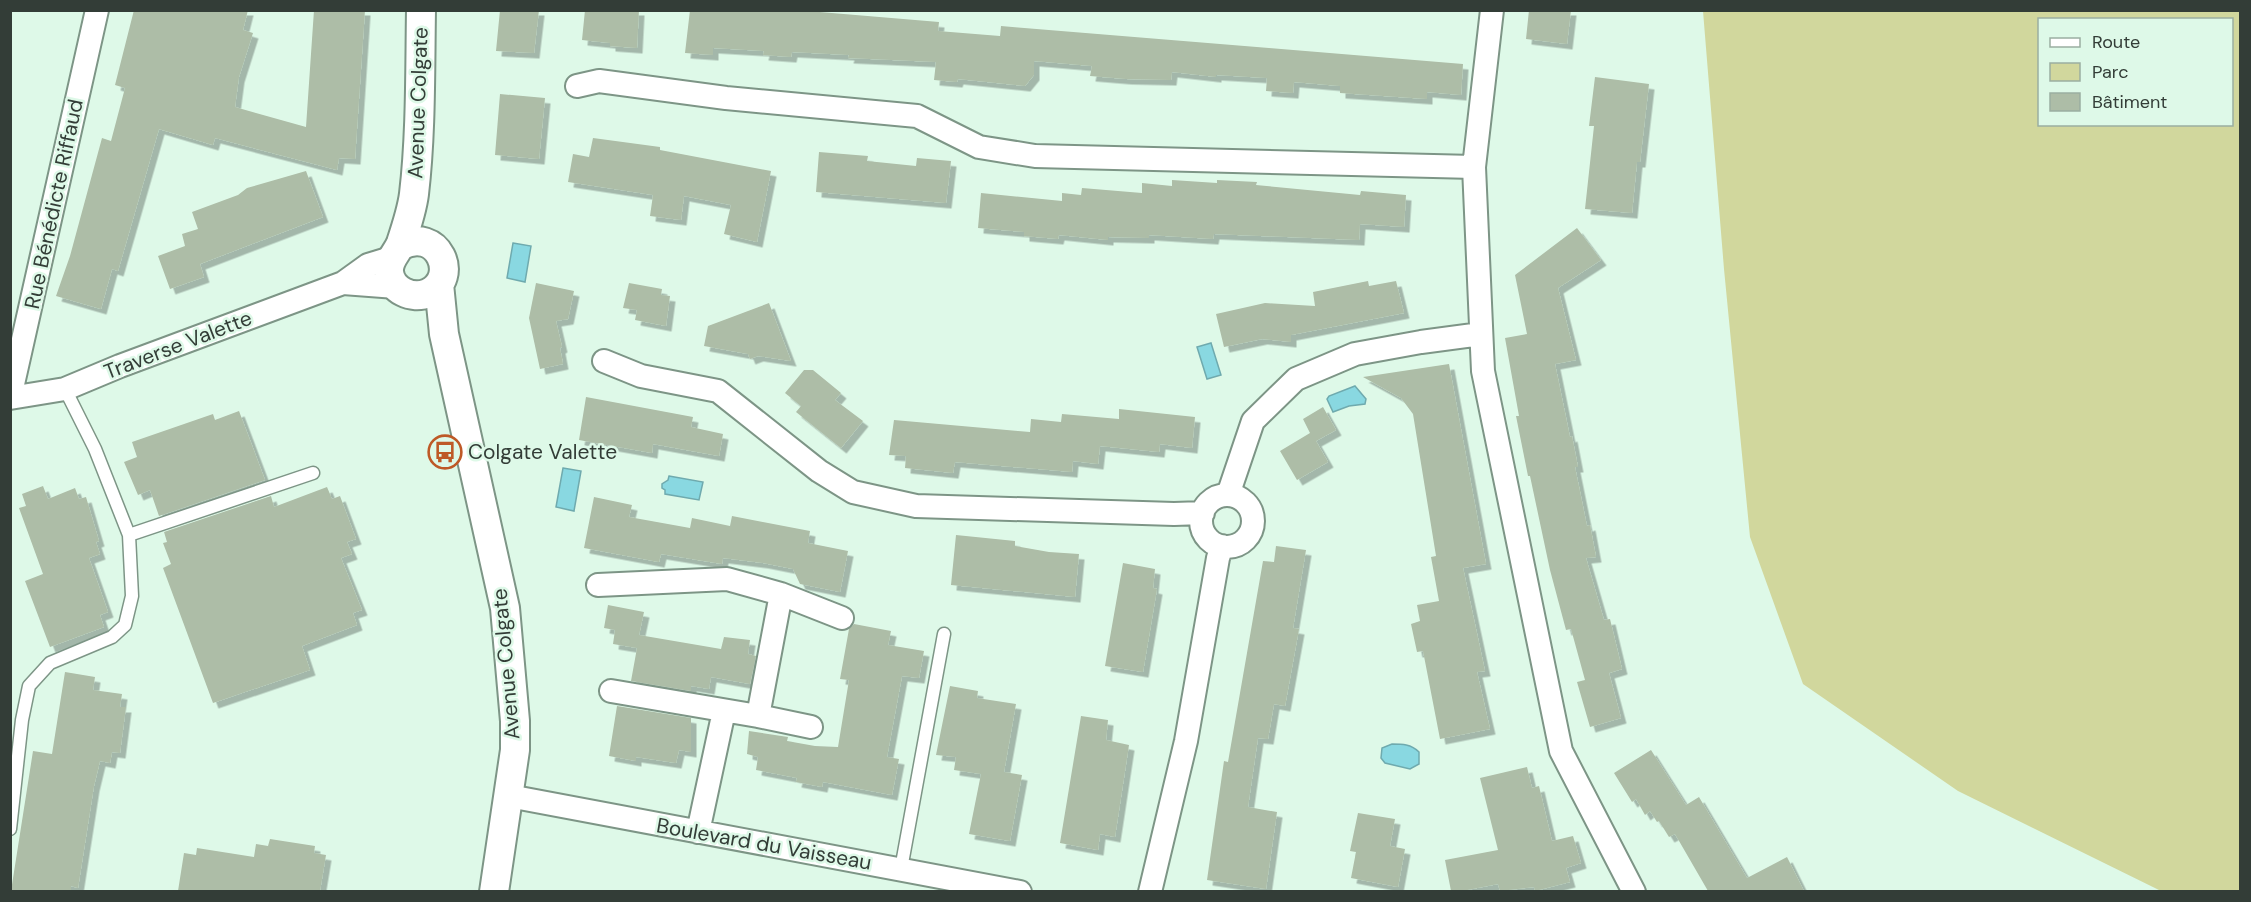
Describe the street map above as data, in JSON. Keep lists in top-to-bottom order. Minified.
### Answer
{"streets":{"street":["Avenue Colgate","Rue Bénédicte Riffaud","Traverse Valette","Boulevard du Vaisseau"]},"crossings":[["Avenue Colgate","Traverse Valette"],["Avenue Colgate","Boulevard du Vaisseau"],["Rue Bénédicte Riffaud","Traverse Valette"]],"places":{"bus stop":["Colgate Valette"]},"legend":["Route","Parc","Bâtiment"]}
